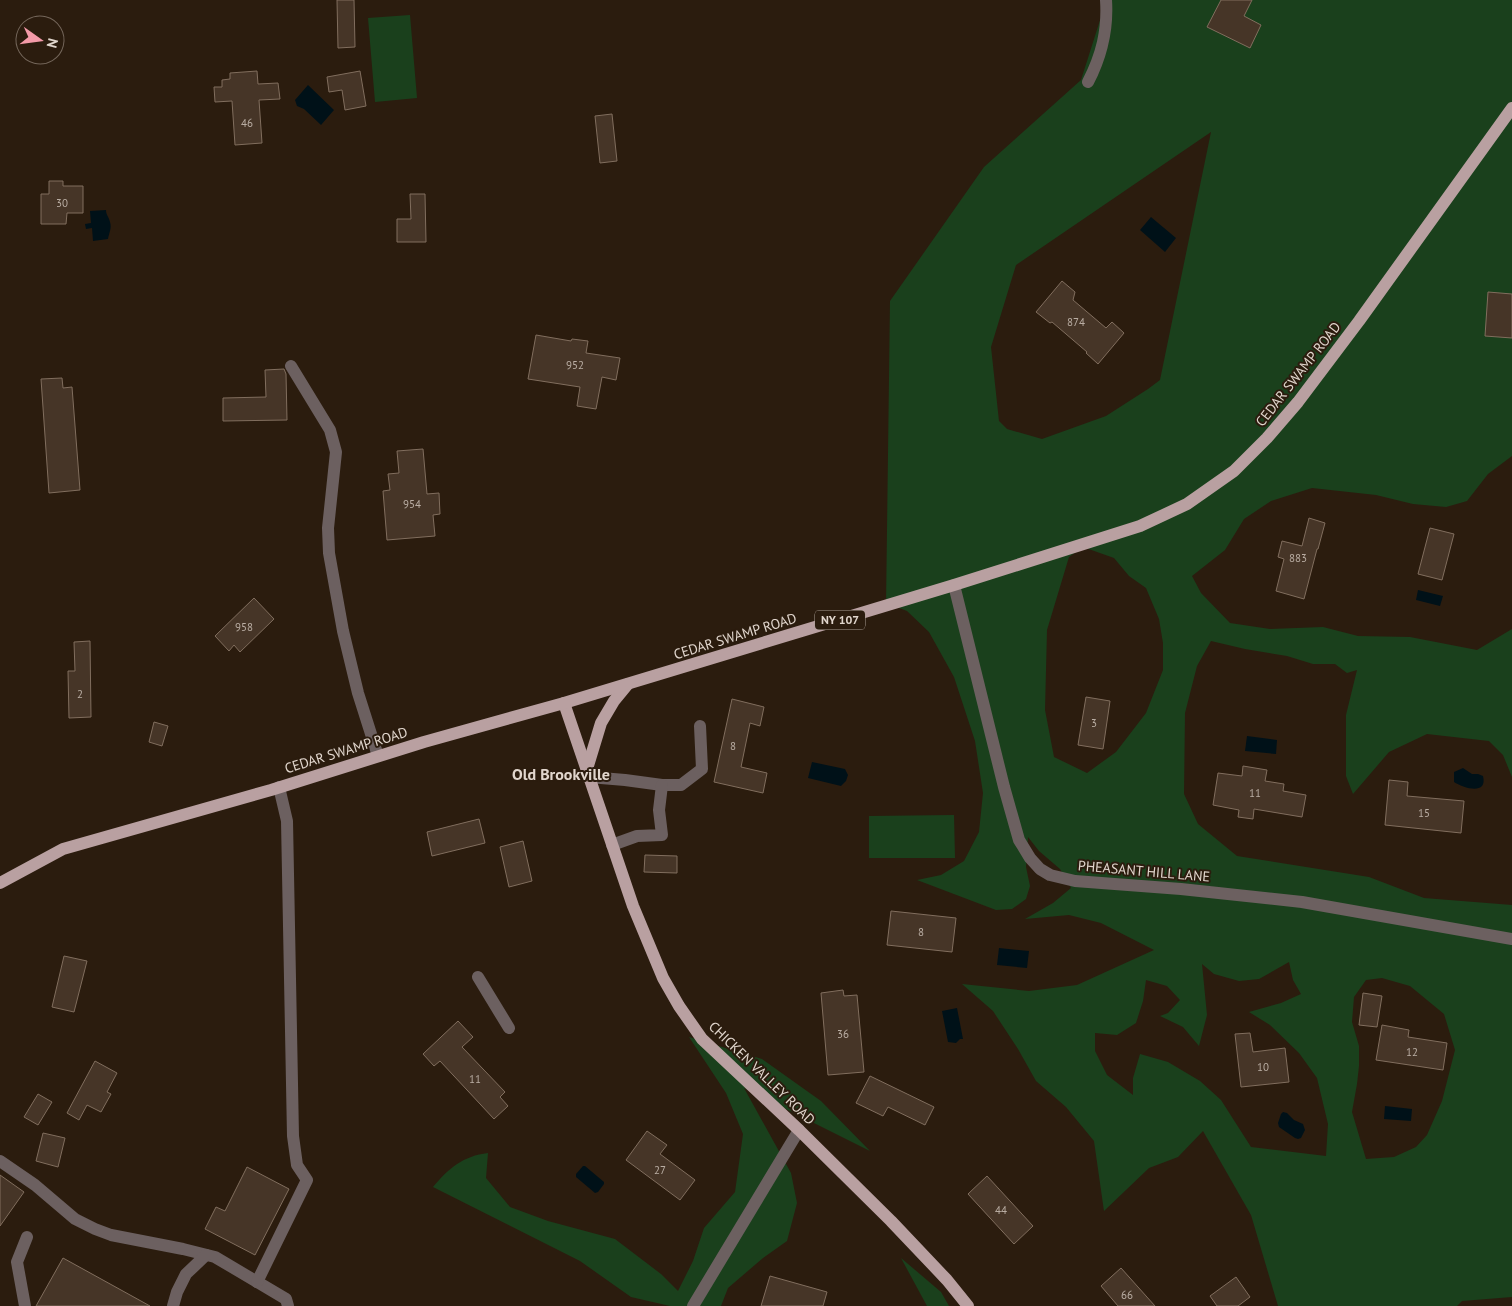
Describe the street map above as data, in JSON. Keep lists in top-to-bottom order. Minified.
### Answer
{"streets":{"main road":["CEDAR SWAMP ROAD","NY 107","CHICKEN VALLEY ROAD"],"street":["PHEASANT HILL LANE"]},"crossings":[["CEDAR SWAMP ROAD","PHEASANT HILL LANE"],["CEDAR SWAMP ROAD","CHICKEN VALLEY ROAD"]],"districts":["Old Brookville"],"house_numbers":["46","30","874","952","954","883","958","2","3","8","11","15","8","36","12","10","11","27","44","66"],"north":"right"}
